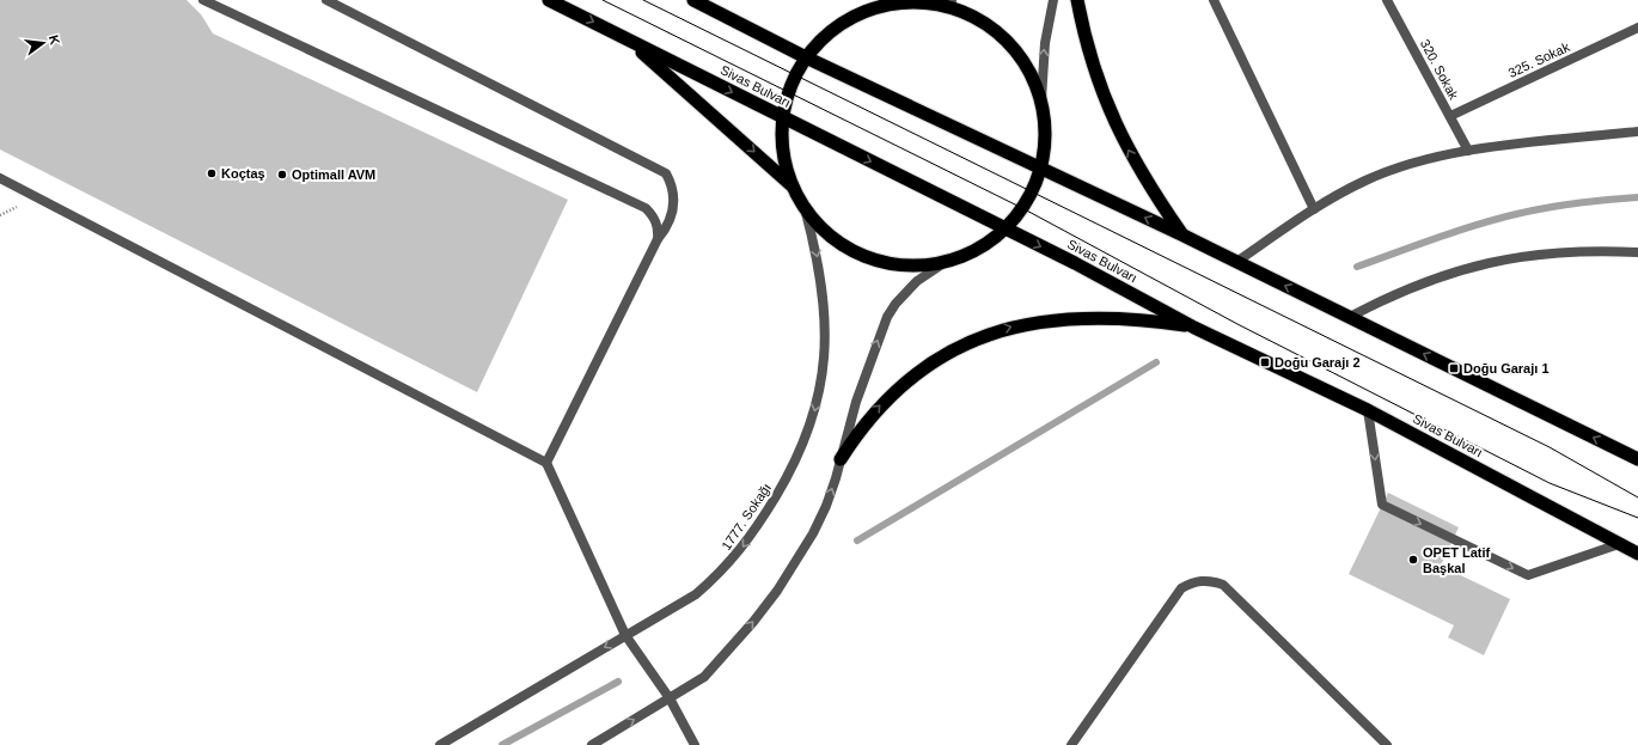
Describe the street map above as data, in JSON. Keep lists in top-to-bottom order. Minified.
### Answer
{"streets":{"highway":["Sivas Bulvarı"],"street":["325. Sokak","320. Sokak","1777. Sokağı"]},"crossings":[["325. Sokak","320. Sokak"]],"places":{"other":["Koçtaş","Optimall AVM","OPET Latif Başkal"],"transit":["Doğu Garajı 2","Doğu Garajı 1"]},"north":"right"}
